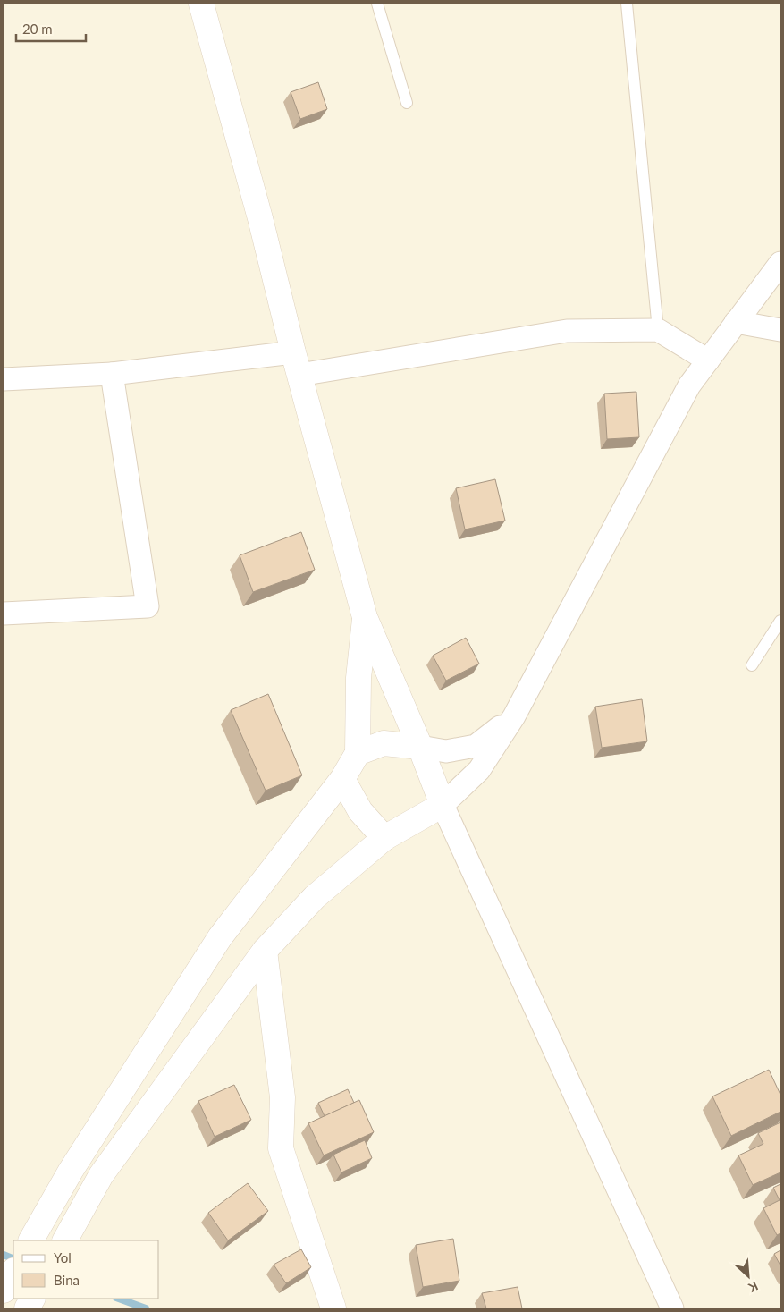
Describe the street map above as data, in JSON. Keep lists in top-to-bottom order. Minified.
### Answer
{"legend":["Yol","Bina"],"scale_bar":"20 m","north":"bottom right"}
